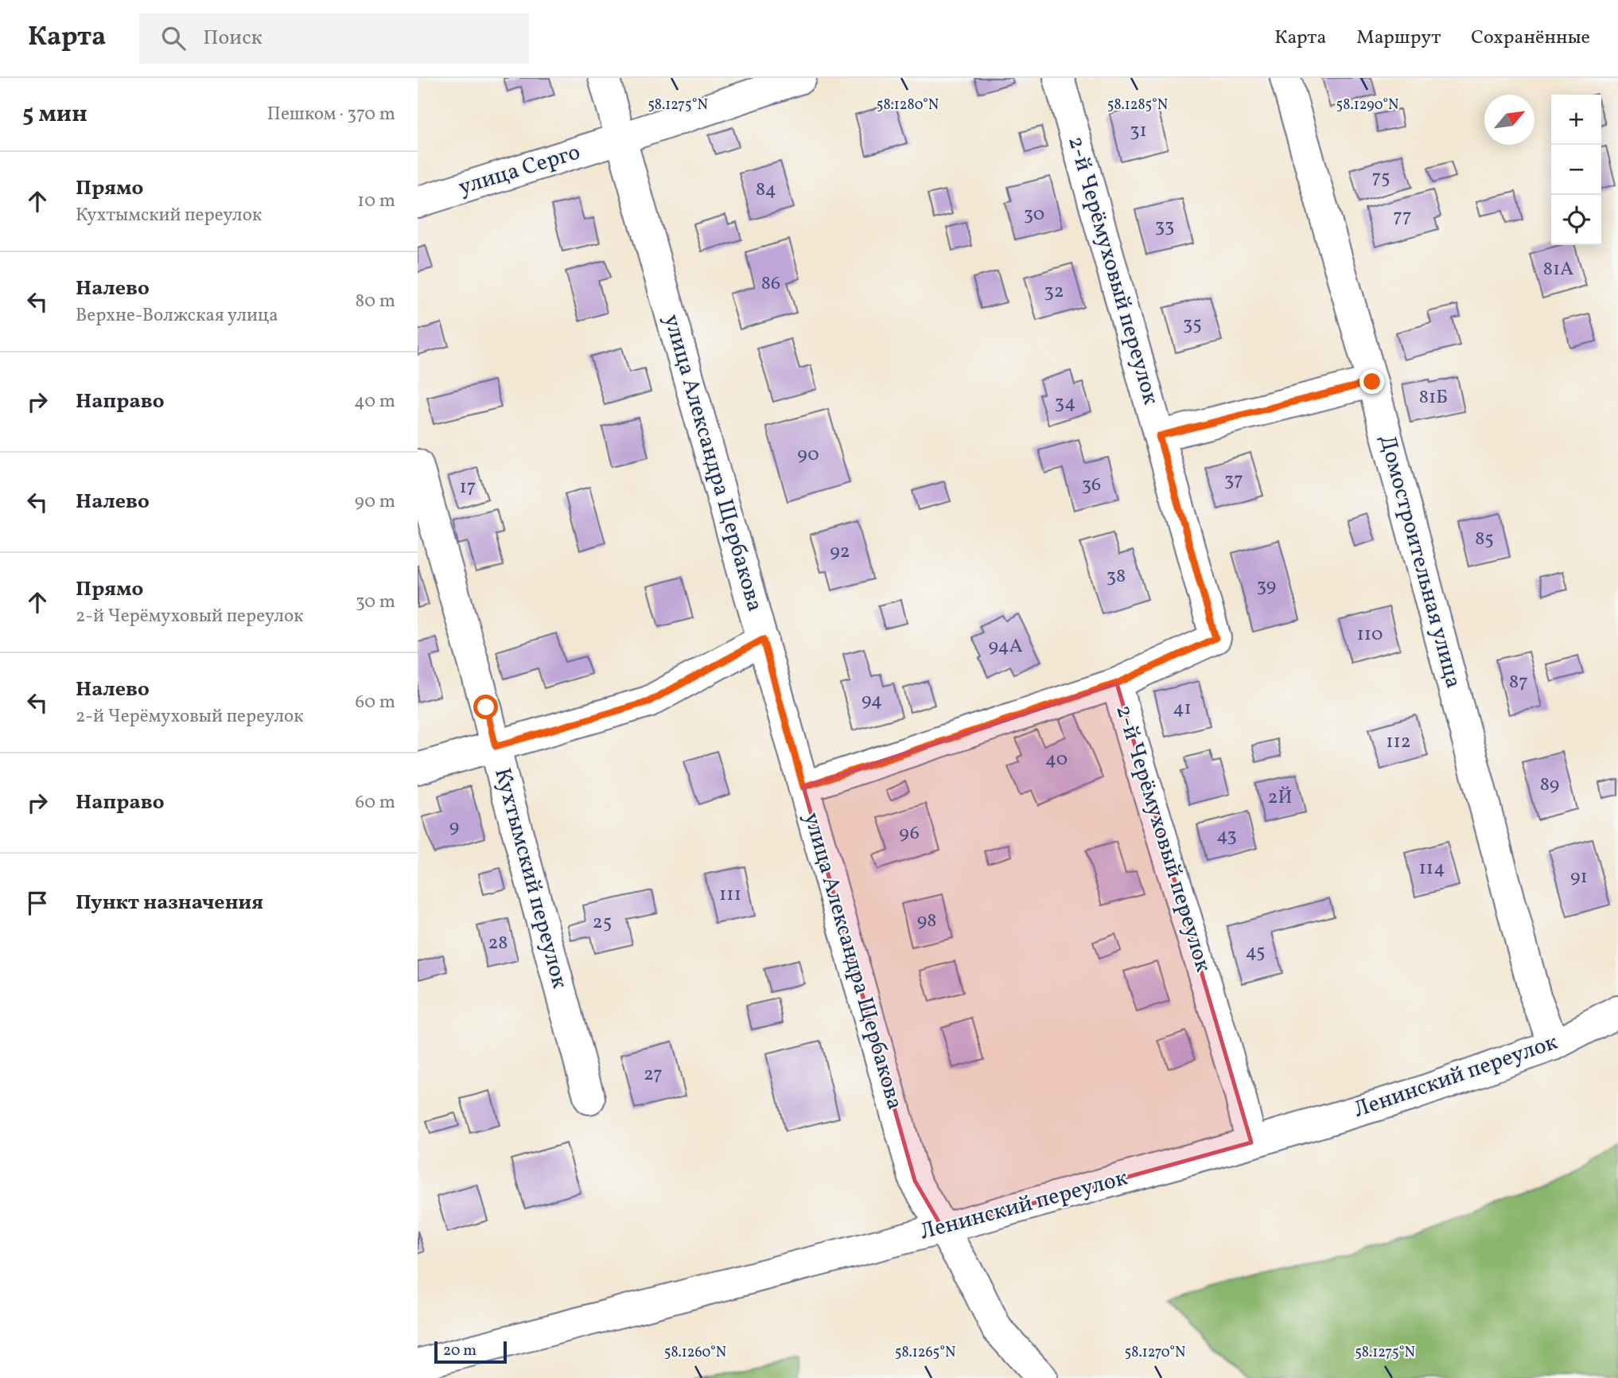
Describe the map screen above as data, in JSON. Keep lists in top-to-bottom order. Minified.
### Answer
{"streets":{"street":["улица Серго","2-й Черёмуховый переулок","улица Александра Щербакова","Домостроительная улица","Кухтымский переулок","Ленинский переулок"]},"crossings":[["улица Серго","улица Александра Щербакова"],["2-й Черёмуховый переулок","Ленинский переулок"],["улица Александра Щербакова","Ленинский переулок"],["Домостроительная улица","Ленинский переулок"]],"house_numbers":["31","75","84","30","77","33","81А","86","32","35","81Б","34","90","37","36","17","85","92","38","39","110","94А","87","94","41","112","40","89","2Й","9","96","43","114","91","111","98","25","28","45","27"],"scale_bar":"20 m","north":"top right","page":{"header":"Карта","search":"Поиск","nav":["Карта","Маршрут","Сохранённые"],"heading":["5 мин","Пешком · 370 m"],"map_buttons":["+","−"],"list":[["Прямо","Кухтымский переулок","10 m"],["Налево","Верхне-Волжская улица","80 m"],["Направо","40 m"],["Налево","90 m"],["Прямо","2-й Черёмуховый переулок","30 m"],["Налево","2-й Черёмуховый переулок","60 m"],["Направо","60 m"],"Пункт назначения"],"scale":"20 m"},"coordinates":["58.1275°N","58.1280°N","58.1285°N","58.1290°N","58.1260°N","58.1265°N","58.1270°N"]}
